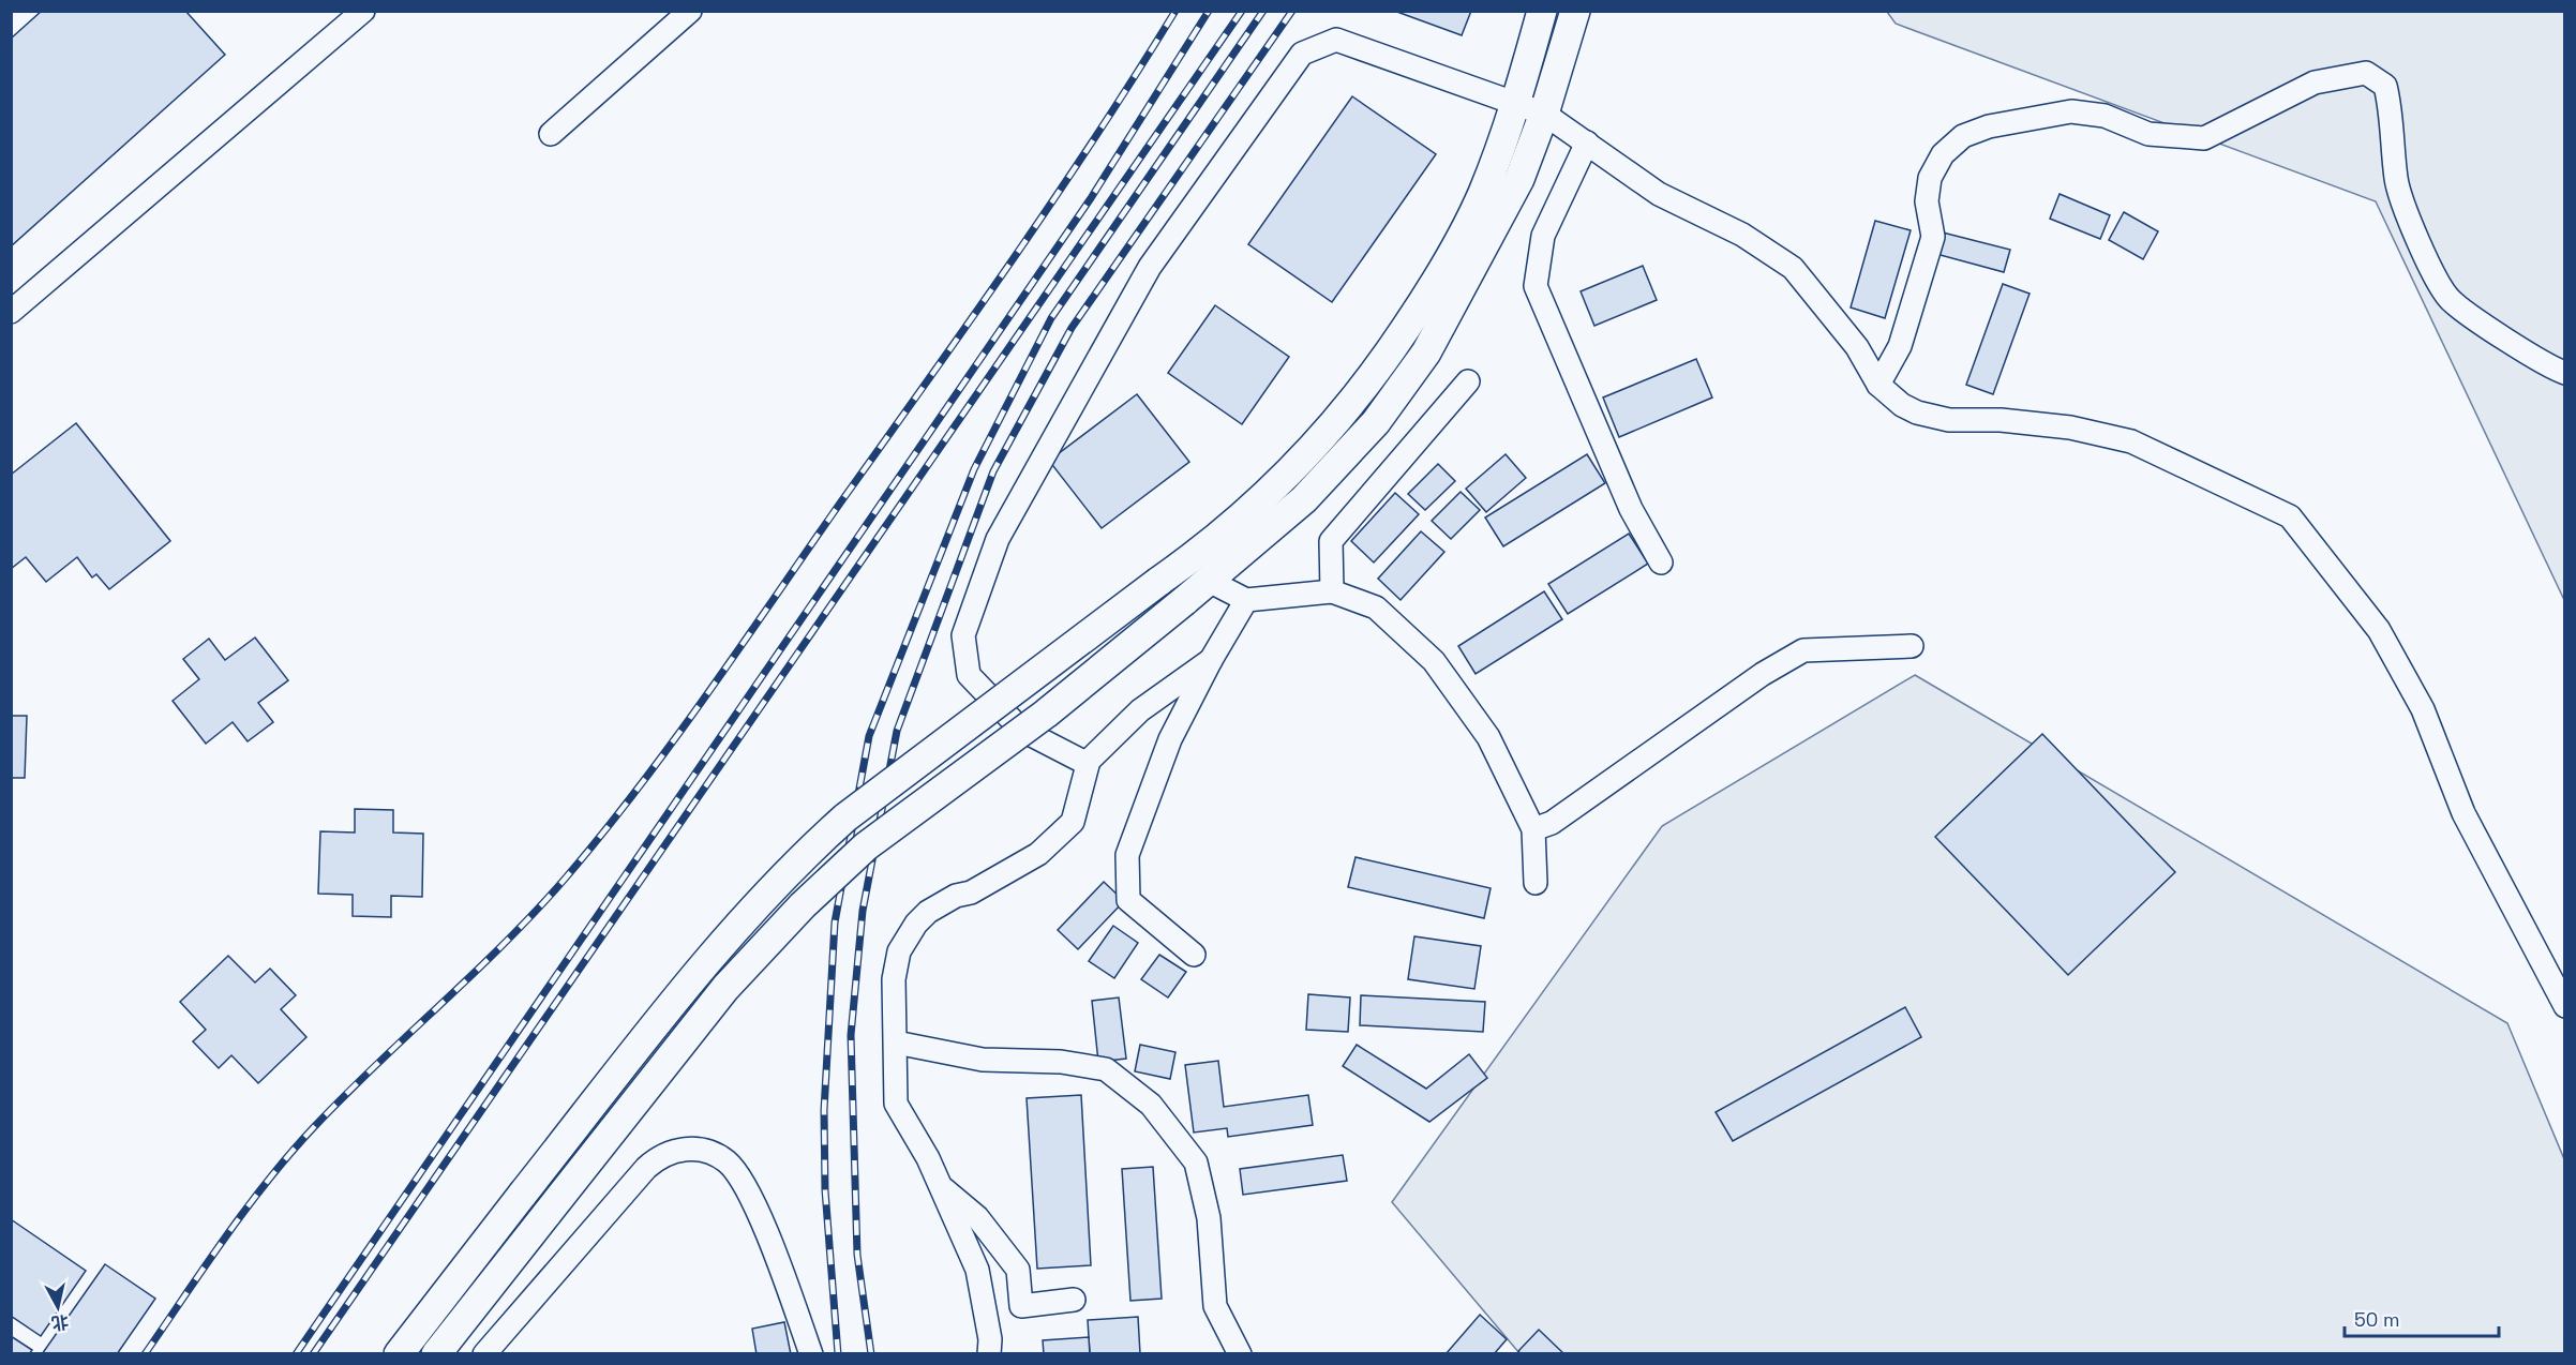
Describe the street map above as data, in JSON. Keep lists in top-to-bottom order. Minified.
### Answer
{"scale_bar":"50 m","north":"bottom"}
